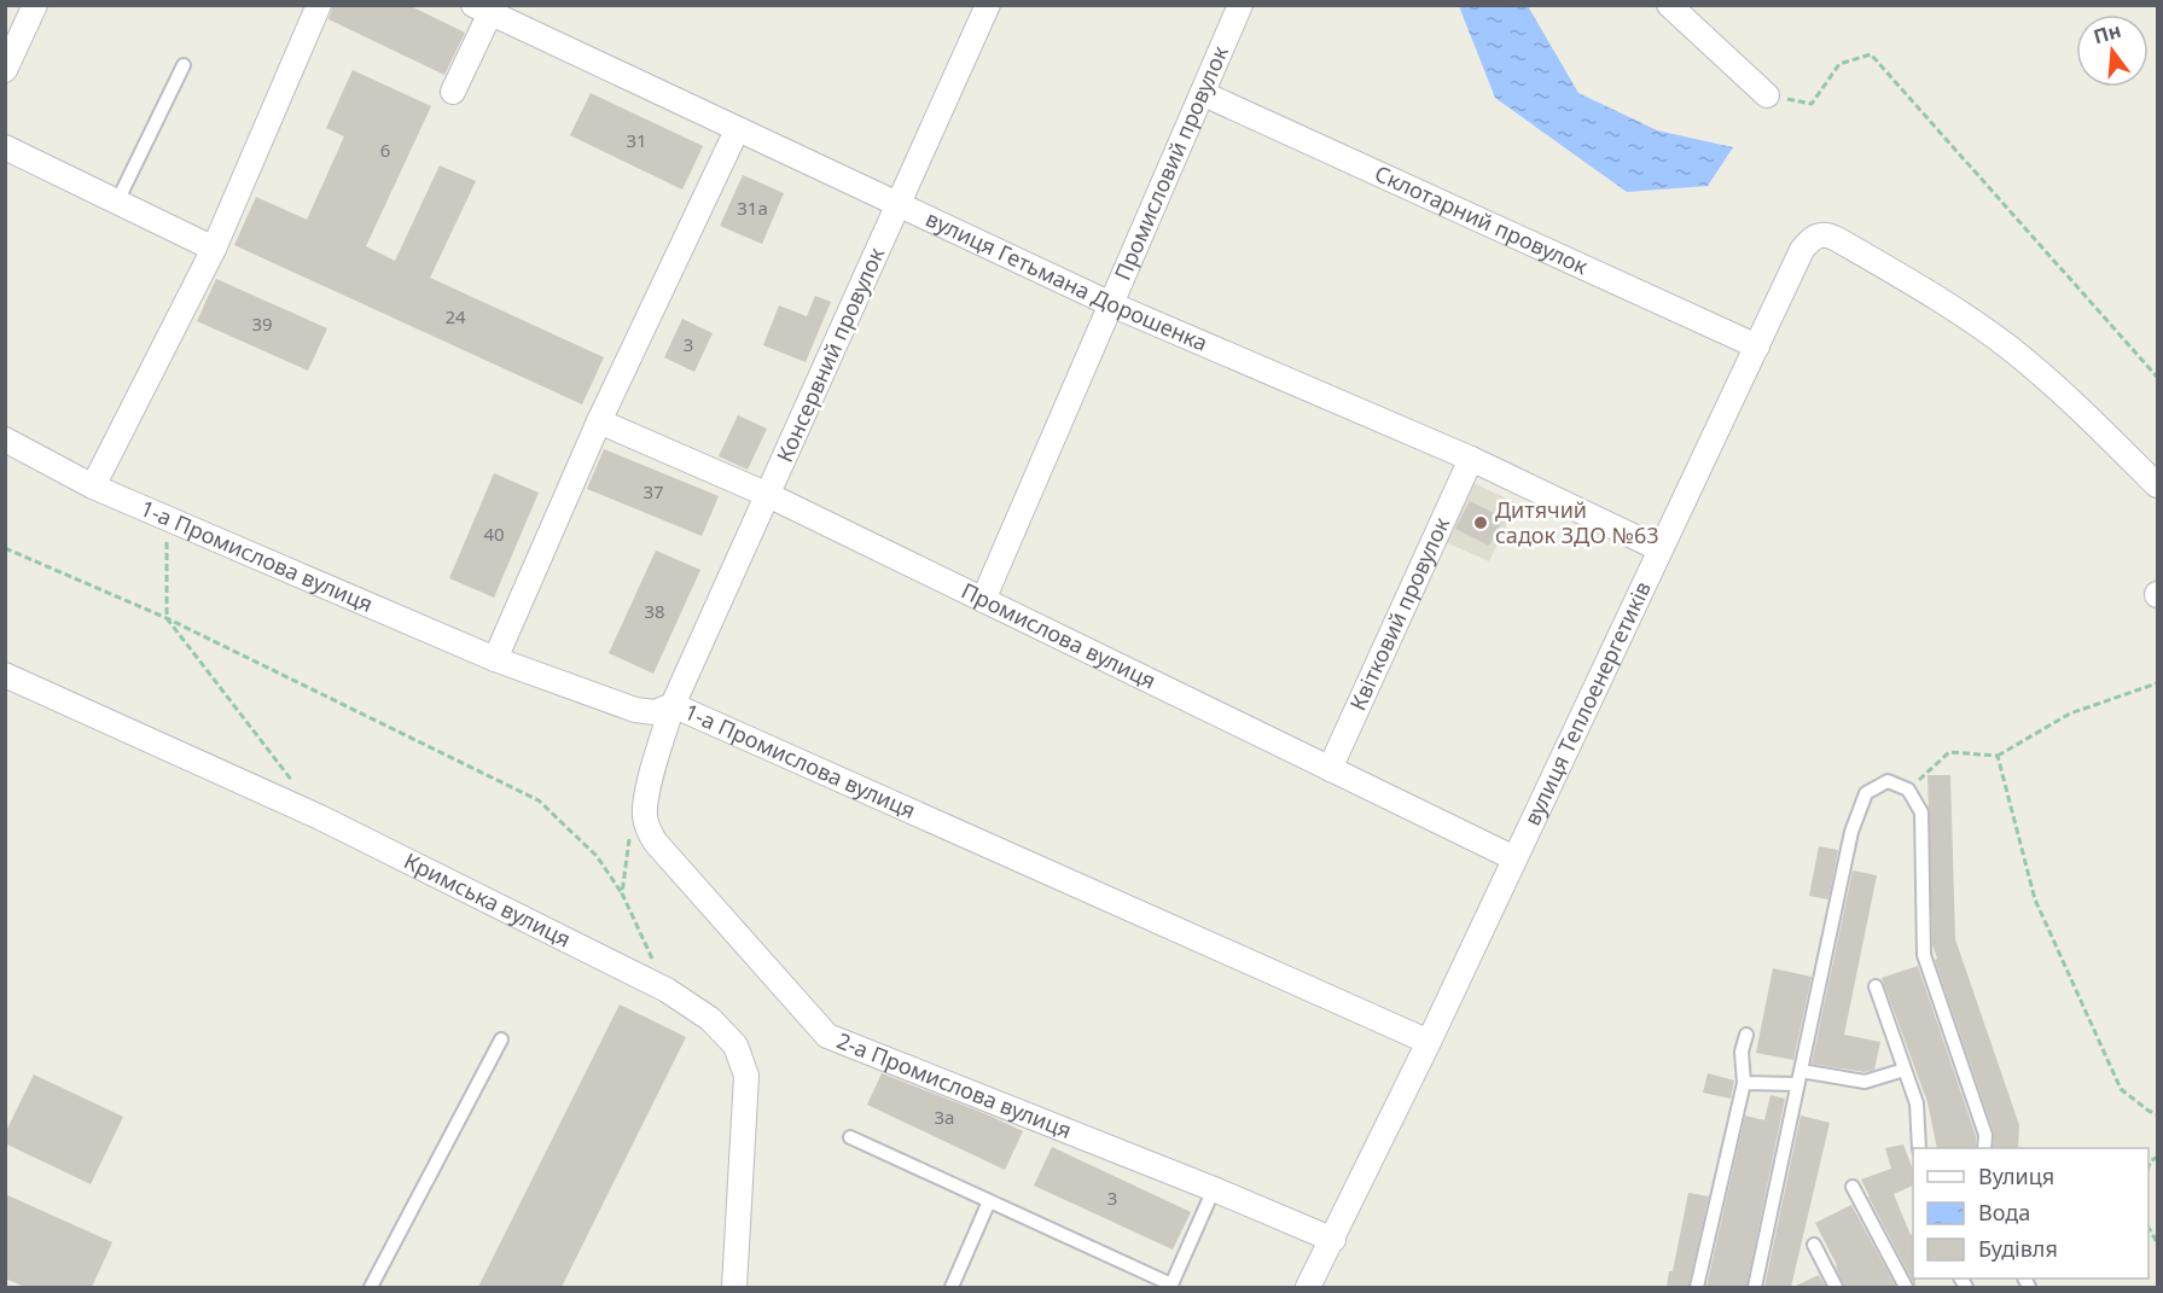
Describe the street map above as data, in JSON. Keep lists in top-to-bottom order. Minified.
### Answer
{"streets":{"street":["Промисловий провулок","Склотарний провулок","вулиця Гетьмана Дорошенка","Консервний провулок","1-а Промислова вулиця","Квітковий провулок","Промислова вулиця","вулиця Теплоенергетиків","Кримська вулиця","2-а Промислова вулиця"]},"crossings":[["Промисловий провулок","Склотарний провулок"],["Промисловий провулок","вулиця Гетьмана Дорошенка"],["Промисловий провулок","Промислова вулиця"],["Склотарний провулок","вулиця Теплоенергетиків"],["вулиця Гетьмана Дорошенка","Консервний провулок"],["вулиця Гетьмана Дорошенка","Квітковий провулок"],["вулиця Гетьмана Дорошенка","вулиця Теплоенергетиків"],["Консервний провулок","1-а Промислова вулиця"],["Консервний провулок","Промислова вулиця"],["Консервний провулок","2-а Промислова вулиця"],["1-а Промислова вулиця","вулиця Теплоенергетиків"],["1-а Промислова вулиця","2-а Промислова вулиця"],["Квітковий провулок","Промислова вулиця"],["Промислова вулиця","вулиця Теплоенергетиків"],["вулиця Теплоенергетиків","2-а Промислова вулиця"]],"places":["Дитячий садок ЗДО №63"],"house_numbers":["31","6","31а","24","39","3","37","40","38","3а","3"],"legend":["Вулиця","Вода","Будівля"],"north":"top"}
